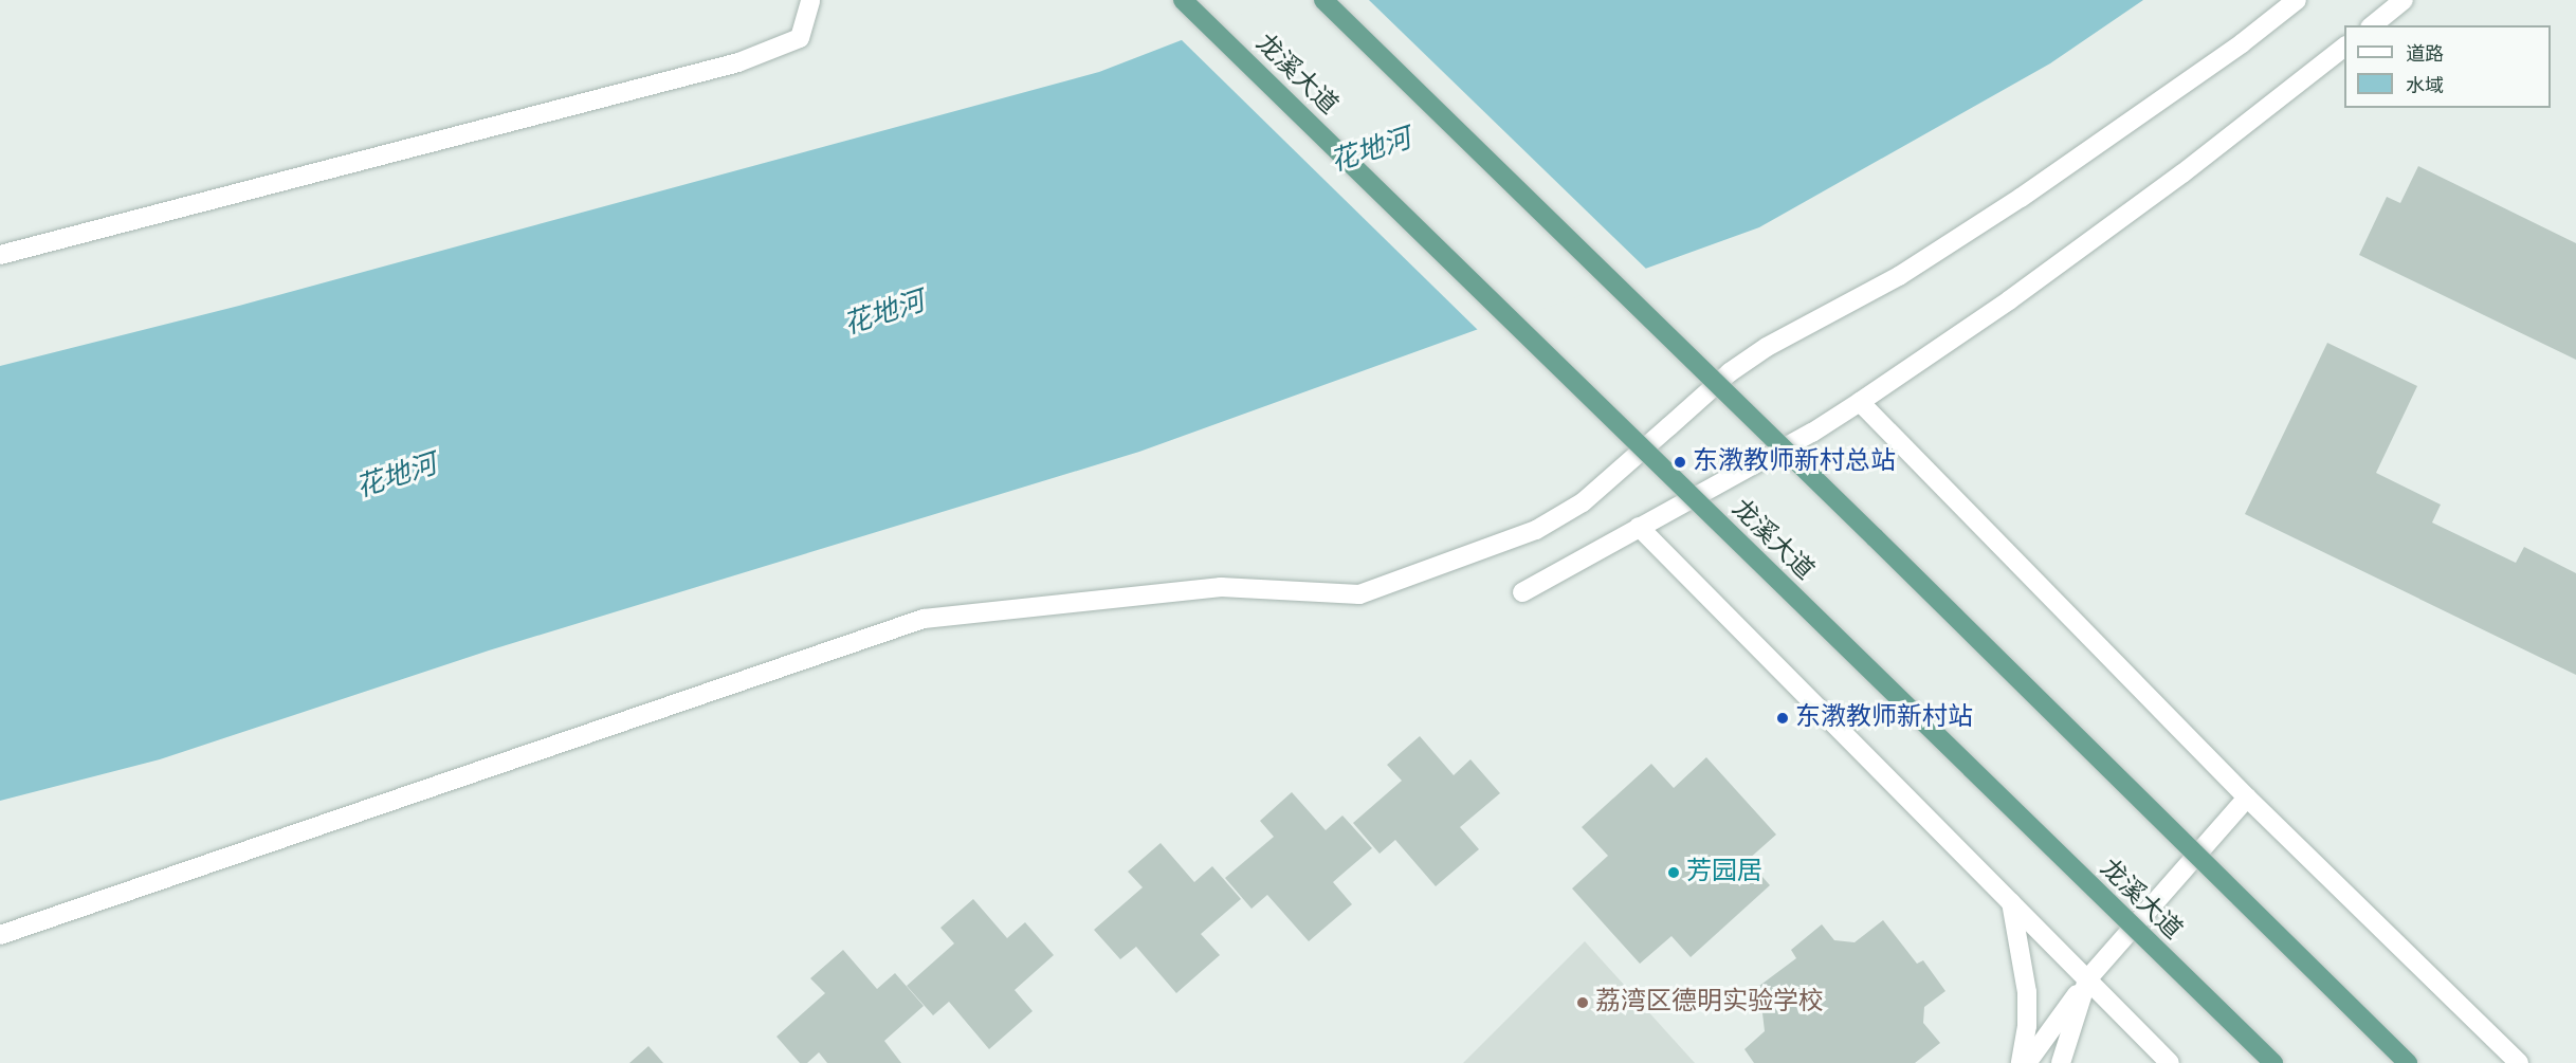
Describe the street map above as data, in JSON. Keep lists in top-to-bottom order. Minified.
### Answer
{"streets":{"main road":["龙溪大道"]},"water":["花地河"],"places":["东漖教师新村总站","东漖教师新村站","芳园居","荔湾区德明实验学校"],"legend":["道路","水域"]}
